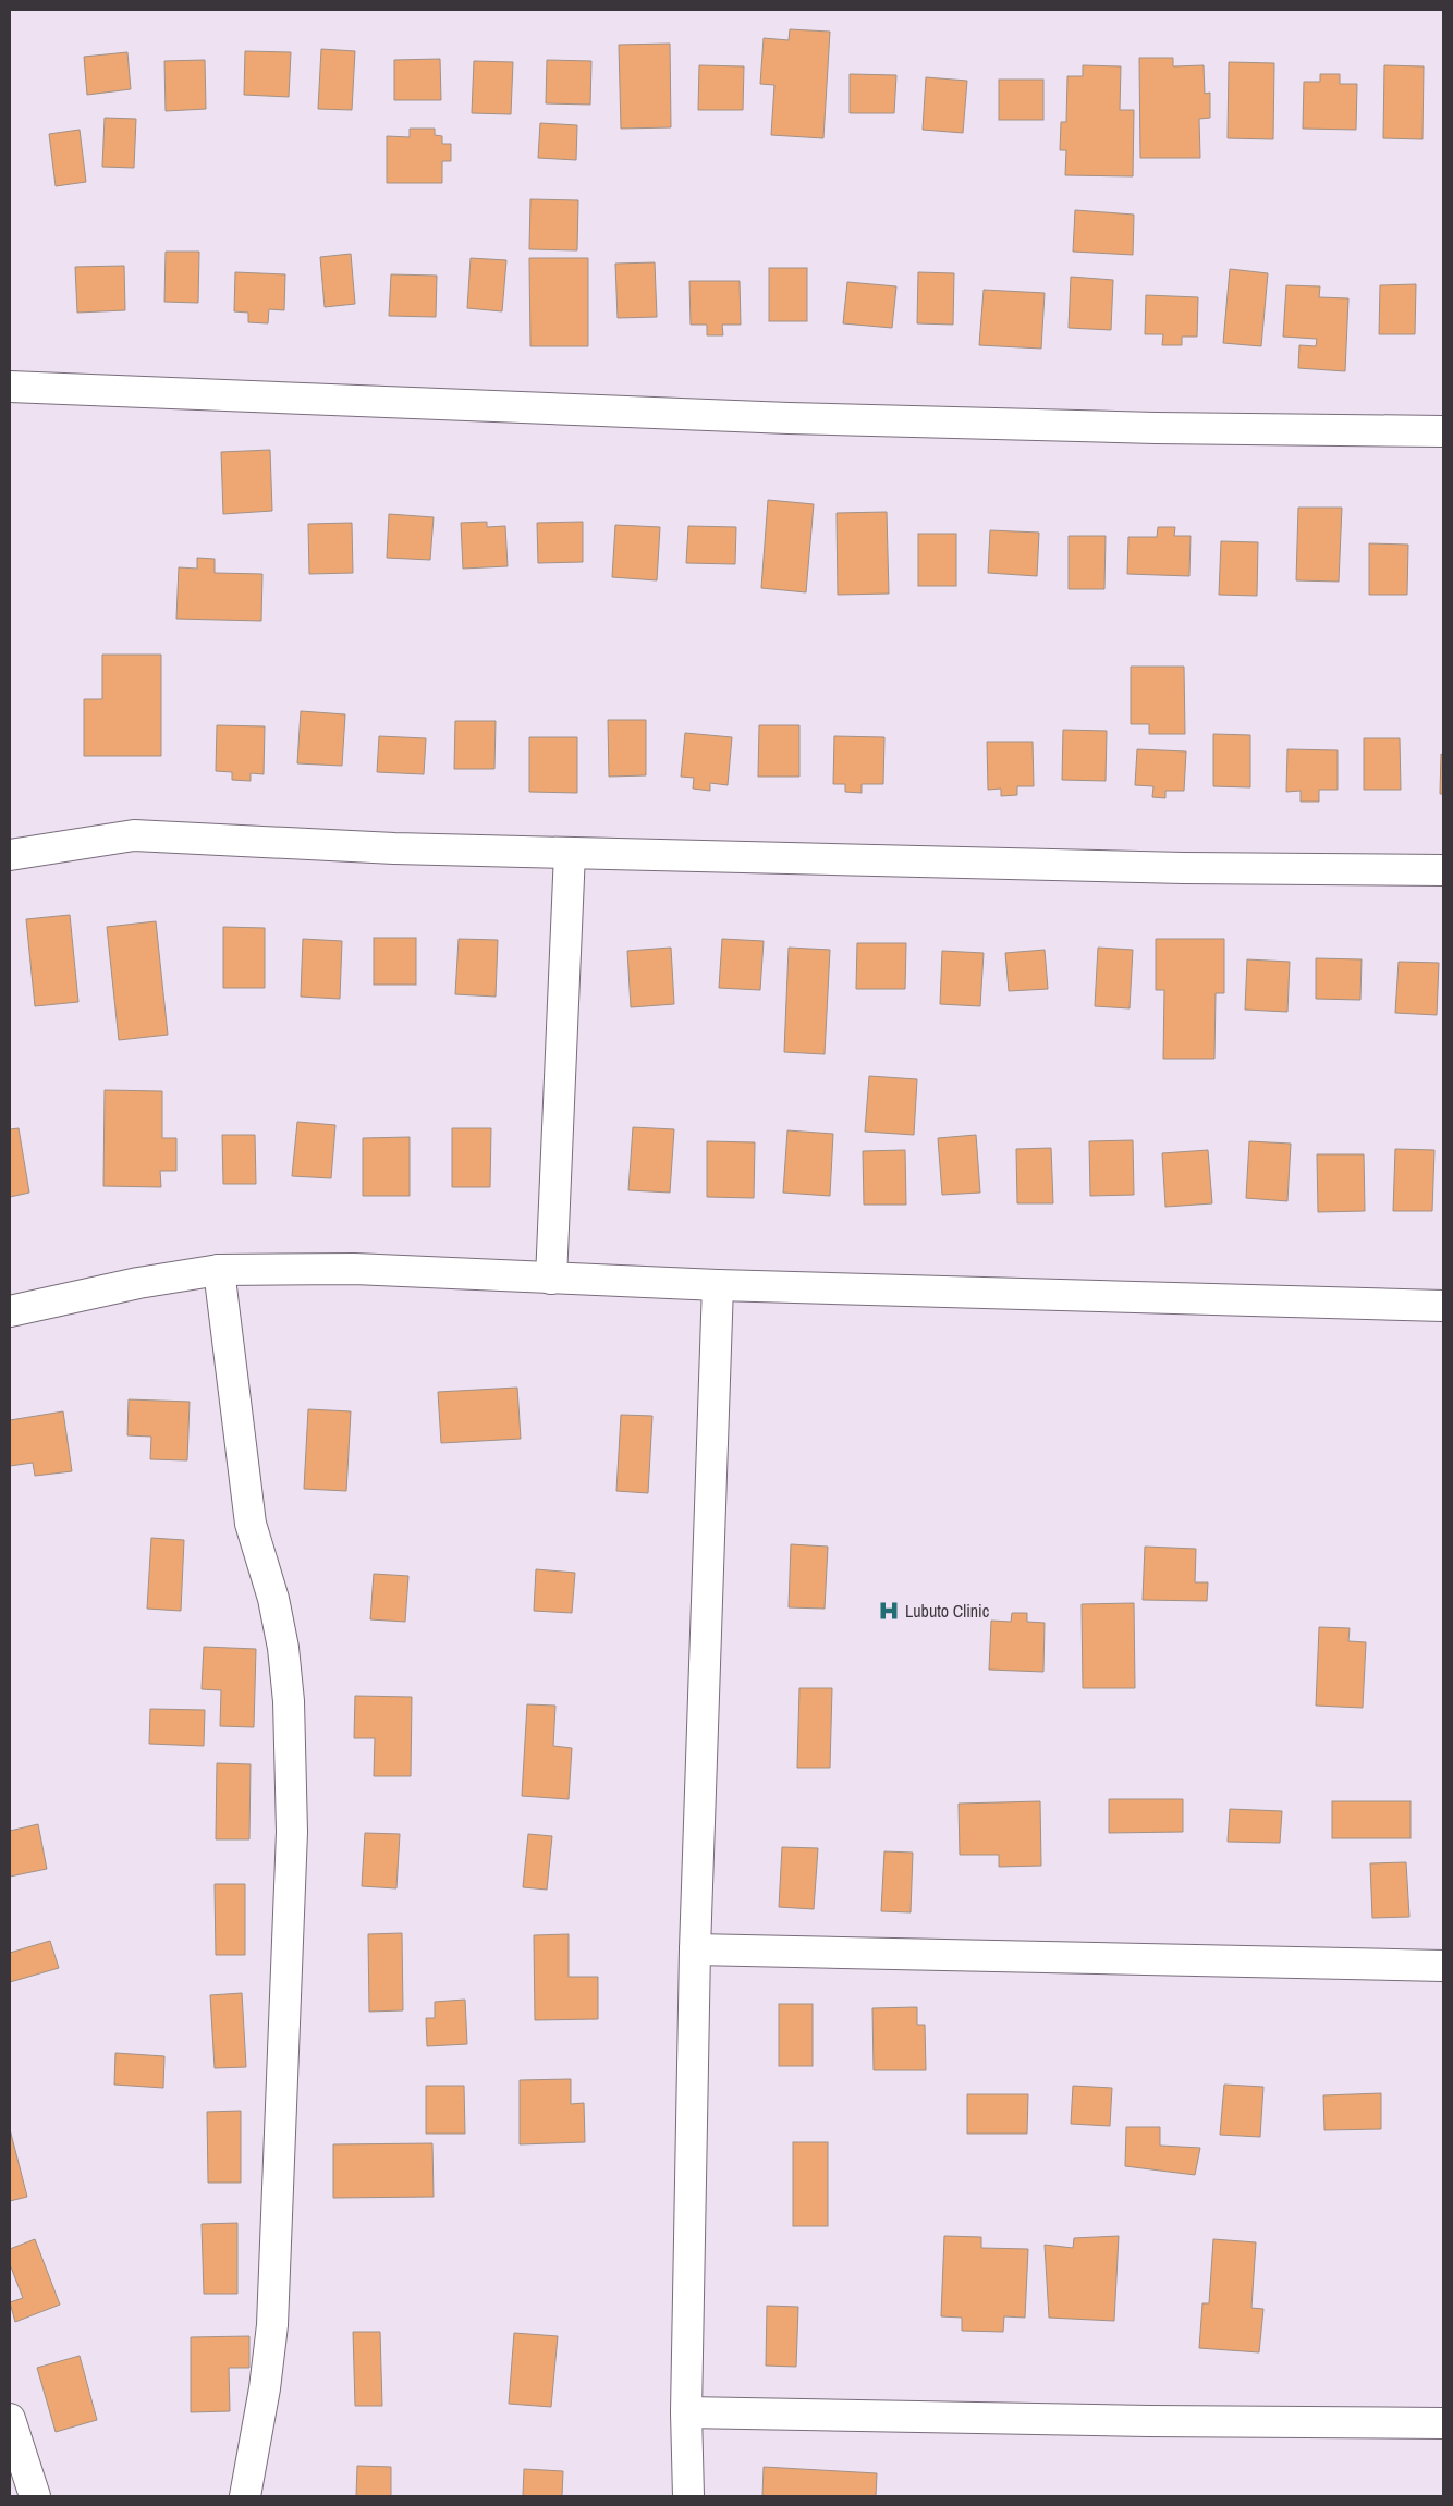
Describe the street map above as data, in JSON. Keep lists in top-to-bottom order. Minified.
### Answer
{"places":{"hospital":["Lubuto Clinic"]}}
